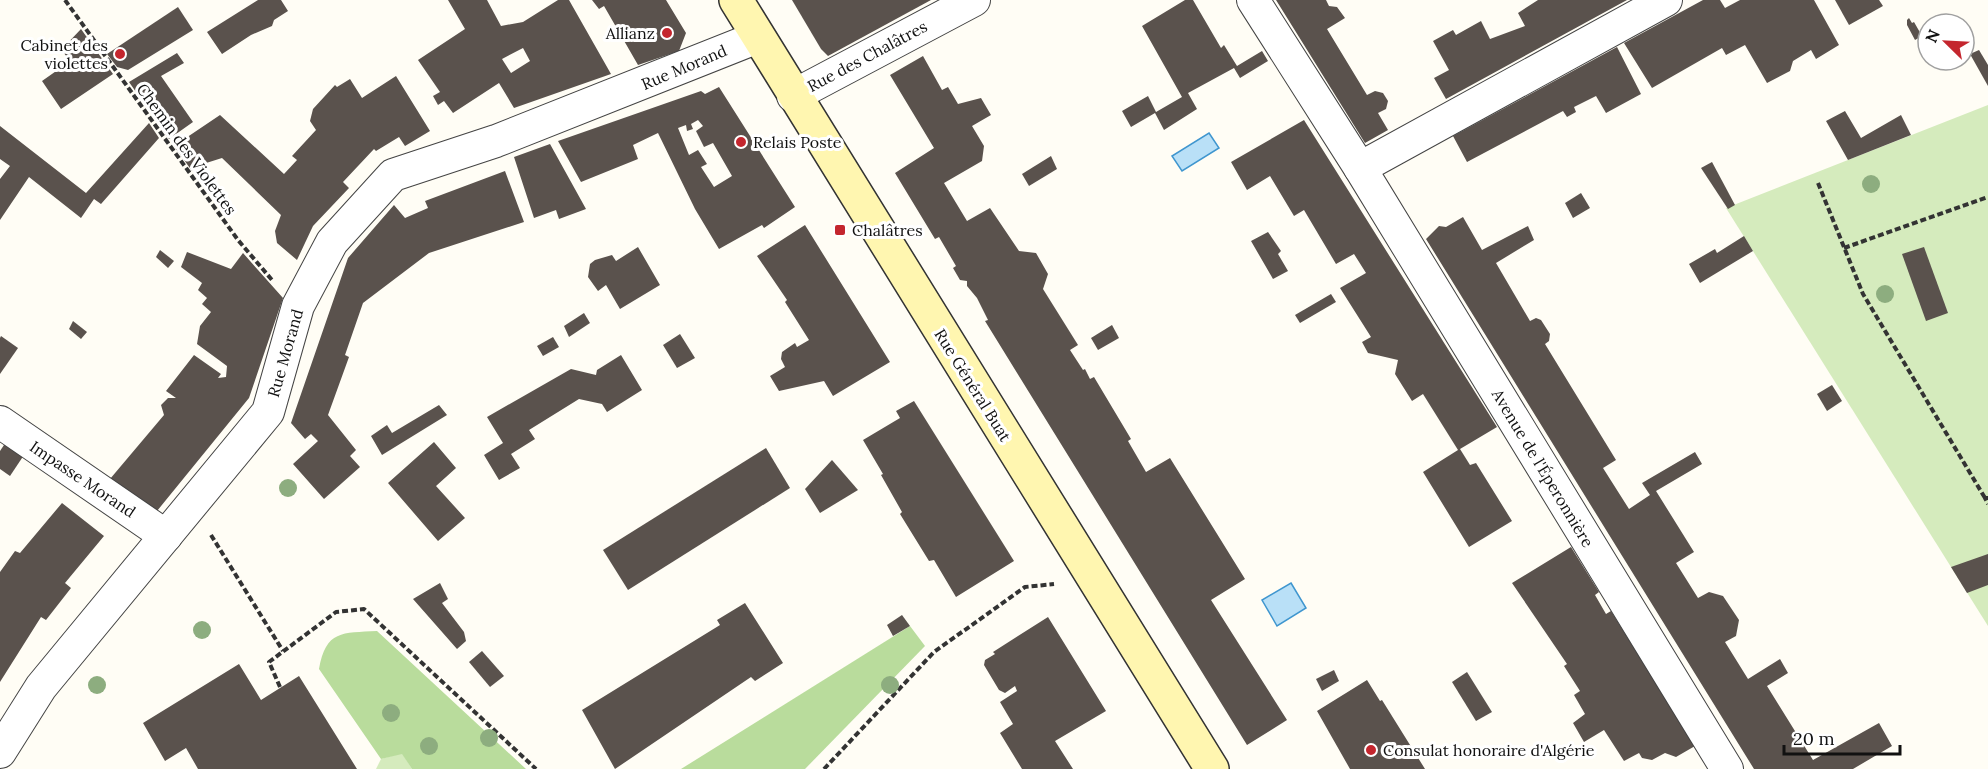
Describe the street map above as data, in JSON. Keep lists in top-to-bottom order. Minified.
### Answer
{"streets":{"main road":["Rue Général Buat"],"street":["Rue des Chalâtres","Rue Morand","Avenue de l'Éperonnière","Impasse Morand"],"path":["Chemin des Violettes"]},"crossings":[["Rue des Chalâtres","Rue Général Buat"],["Rue Morand","Chemin des Violettes"],["Rue Morand","Rue Général Buat"],["Rue Morand","Impasse Morand"]],"places":{"other":["Allianz","Cabinet des violettes","Relais Poste","Consulat honoraire d'Algérie"],"transit":["Chalâtres"]},"scale_bar":"20 m","north":"top left"}
